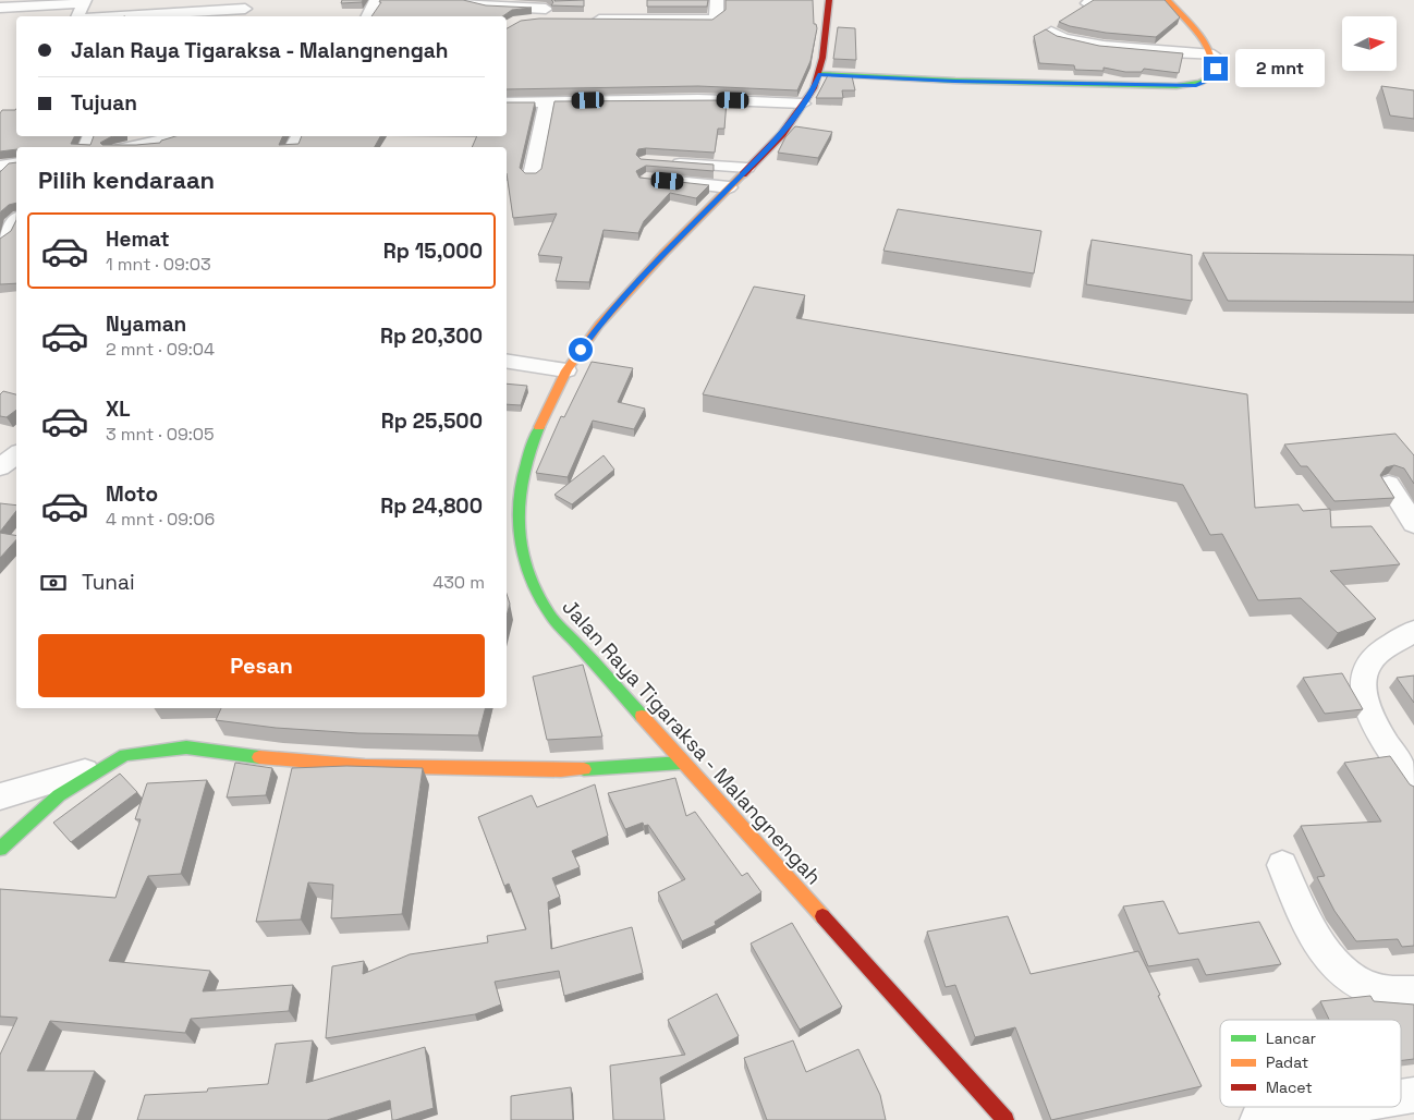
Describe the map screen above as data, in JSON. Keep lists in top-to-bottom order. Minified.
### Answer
{"streets":{"main road":["Jalan Raya Tigaraksa - Malangnengah"]},"legend":["Lancar","Padat","Macet"],"north":"right","page":{"banner":["Jalan Raya Tigaraksa - Malangnengah","Tujuan"],"bubble":"2 mnt","heading":"Pilih kendaraan","list":[{"name":"Hemat","note":"1 mnt · 09:03","value":"Rp 15,000"},{"name":"Nyaman","note":"2 mnt · 09:04","value":"Rp 20,300"},{"name":"XL","note":"3 mnt · 09:05","value":"Rp 25,500"},{"name":"Moto","note":"4 mnt · 09:06","value":"Rp 24,800"}],"pay":["Tunai","430 m"],"buttons":"Pesan"}}
